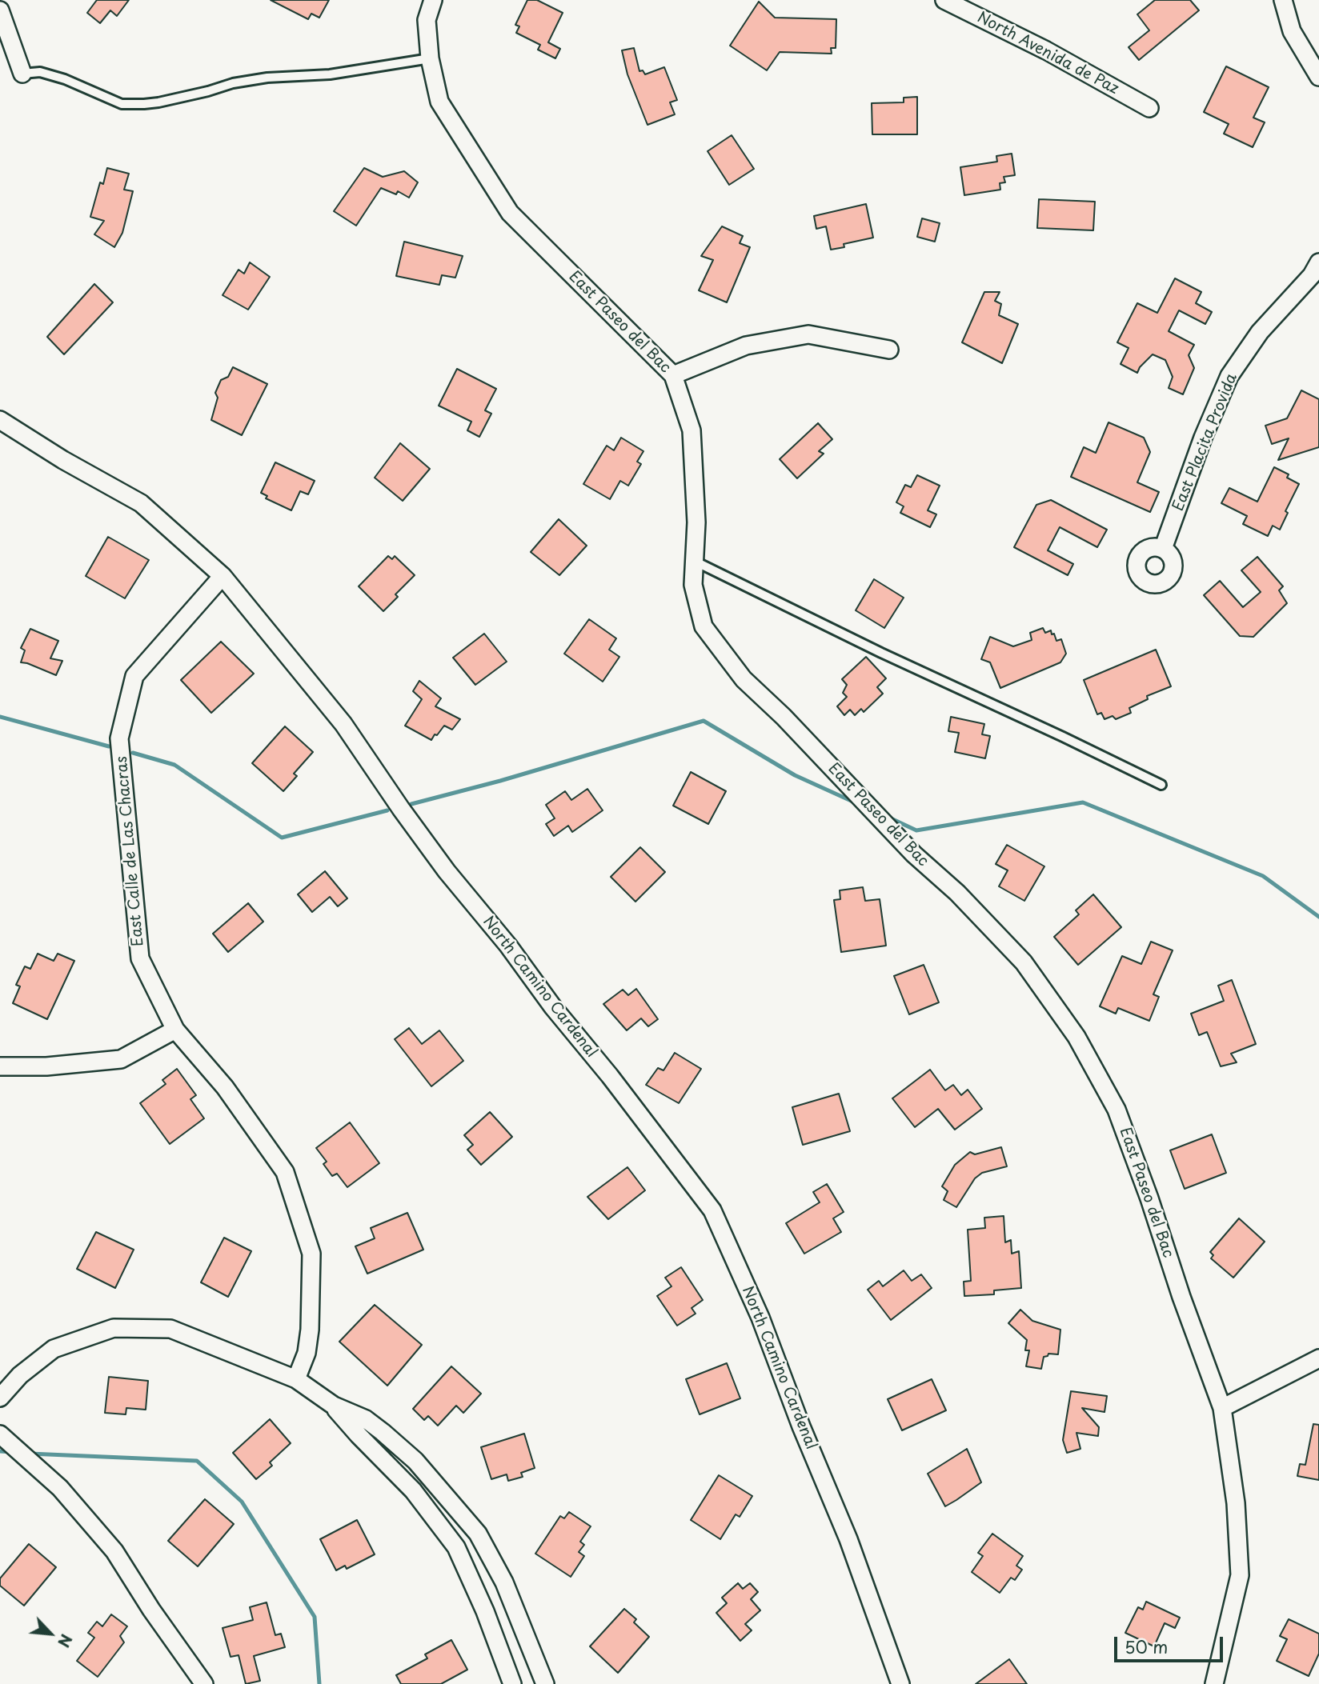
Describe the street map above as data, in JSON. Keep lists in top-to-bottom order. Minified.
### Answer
{"streets":{"street":["North Avenida de Paz","East Paseo del Bac","East Placita Provida","East Calle de Las Chacras","North Camino Cardenal"]},"crossings":[["East Calle de Las Chacras","North Camino Cardenal"]],"scale_bar":"50 m","north":"bottom right"}
